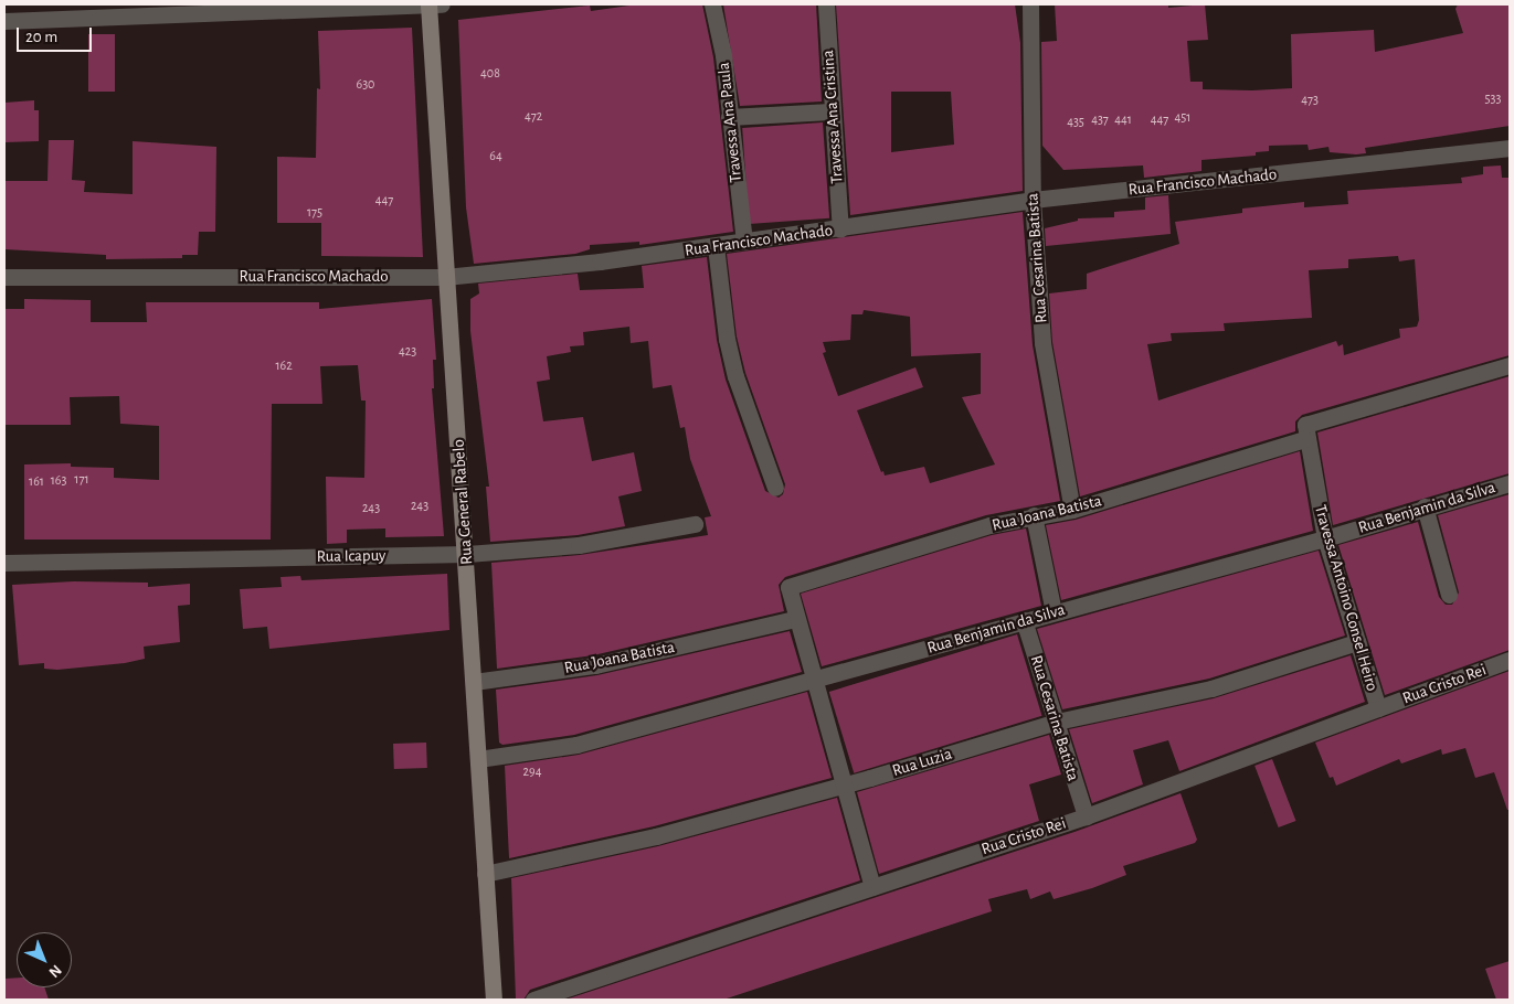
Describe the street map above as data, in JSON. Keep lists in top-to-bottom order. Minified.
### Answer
{"streets":{"street":["Travessa Ana Cristina","Travessa Ana Paula","Rua Francisco Machado","Rua Cesarina Batista","Rua General Rabelo","Rua Benjamin da Silva","Rua Joana Batista","Rua Icapuy","Travessa Antoino Consel Heiro","Rua Cristo Rei","Rua Luzia"]},"crossings":[["Travessa Ana Cristina","Rua Francisco Machado"],["Travessa Ana Paula","Rua Francisco Machado"],["Rua Francisco Machado","Rua Cesarina Batista"],["Rua Francisco Machado","Rua General Rabelo"],["Rua Cesarina Batista","Rua Benjamin da Silva"],["Rua Cesarina Batista","Rua Joana Batista"],["Rua Cesarina Batista","Rua Cristo Rei"],["Rua Cesarina Batista","Rua Luzia"],["Rua General Rabelo","Rua Benjamin da Silva"],["Rua General Rabelo","Rua Joana Batista"],["Rua General Rabelo","Rua Icapuy"],["Rua General Rabelo","Rua Luzia"],["Rua Benjamin da Silva","Travessa Antoino Consel Heiro"],["Rua Joana Batista","Travessa Antoino Consel Heiro"],["Travessa Antoino Consel Heiro","Rua Cristo Rei"],["Travessa Antoino Consel Heiro","Rua Luzia"]],"house_numbers":["408","630","533","473","472","451","437","441","447","435","64","447","175","423","162","171","163","161","243","243","294"],"scale_bar":"20 m","north":"bottom right"}
